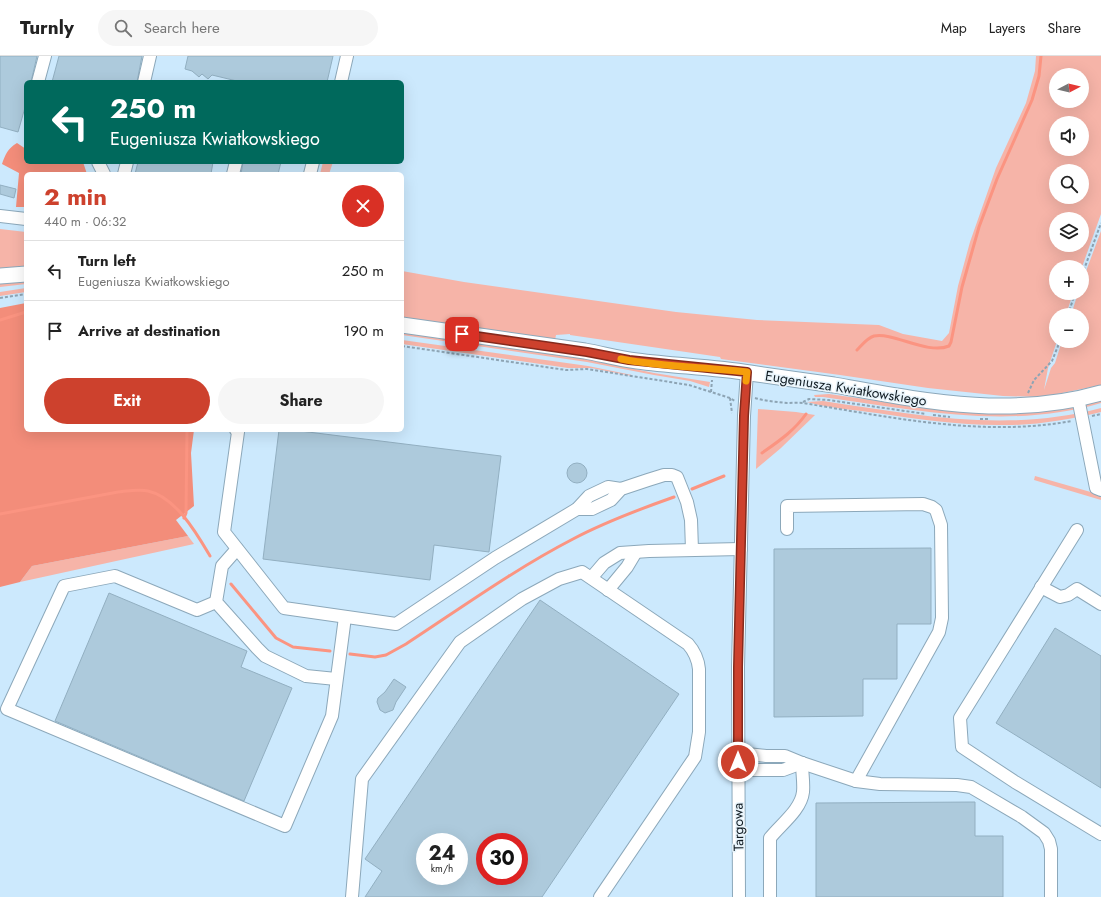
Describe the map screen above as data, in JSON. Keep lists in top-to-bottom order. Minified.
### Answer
{"streets":{"main road":["Eugeniusza Kwiatkowskiego"],"street":["Targowa"]},"crossings":[["Eugeniusza Kwiatkowskiego","Targowa"]],"north":"right","page":{"header":"Turnly","search":"Search here","nav":["Map","Layers","Share"],"map_buttons":["+","−"],"turn":["250 m","Eugeniusza Kwiatkowskiego"],"heading":["2 min","440 m · 06:32"],"list":[{"name":"Turn left","note":"Eugeniusza Kwiatkowskiego","value":"250 m"},{"name":"Arrive at destination","value":"190 m"}],"buttons":["Exit","Share"],"speed":"24 km/h","limit":"30"}}
